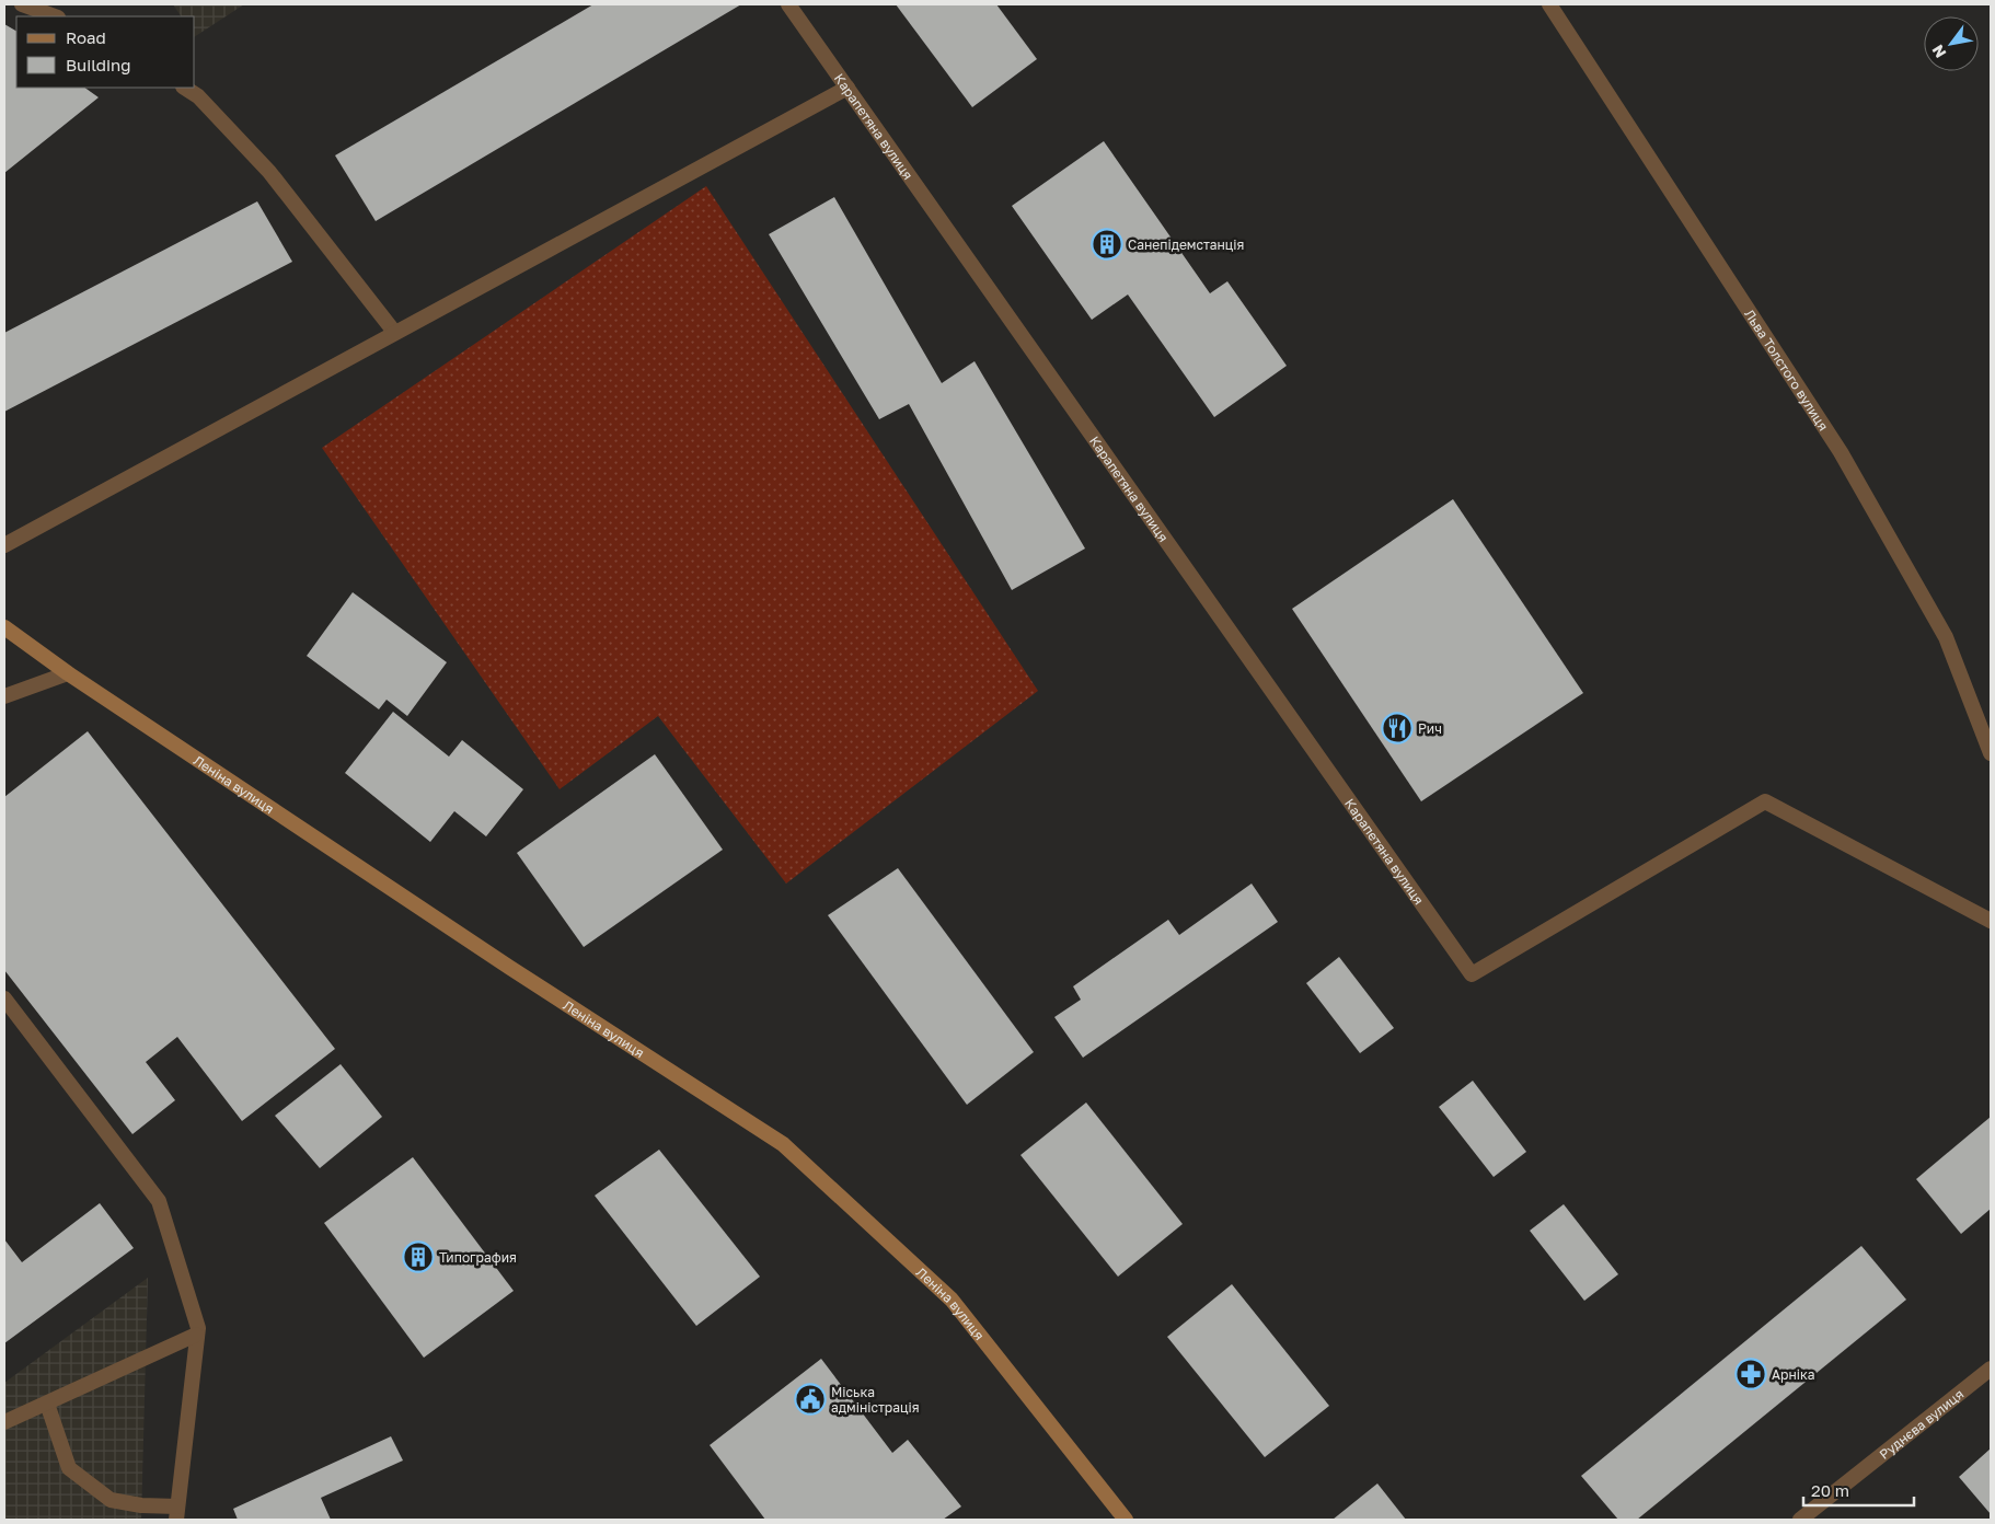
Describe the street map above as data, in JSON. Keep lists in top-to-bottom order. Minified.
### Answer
{"streets":{"main road":["Леніна вулиця"],"street":["Карапетяна вулиця","Льва Толстого вулиця","Руднєва вулиця"]},"places":{"building":["Санепідемстанція","Типография"],"restaurant":["Рич"],"pharmacy":["Арніка"],"public building":["Міська адміністрація"]},"legend":["Road","Building"],"scale_bar":"20 m","north":"bottom left"}
